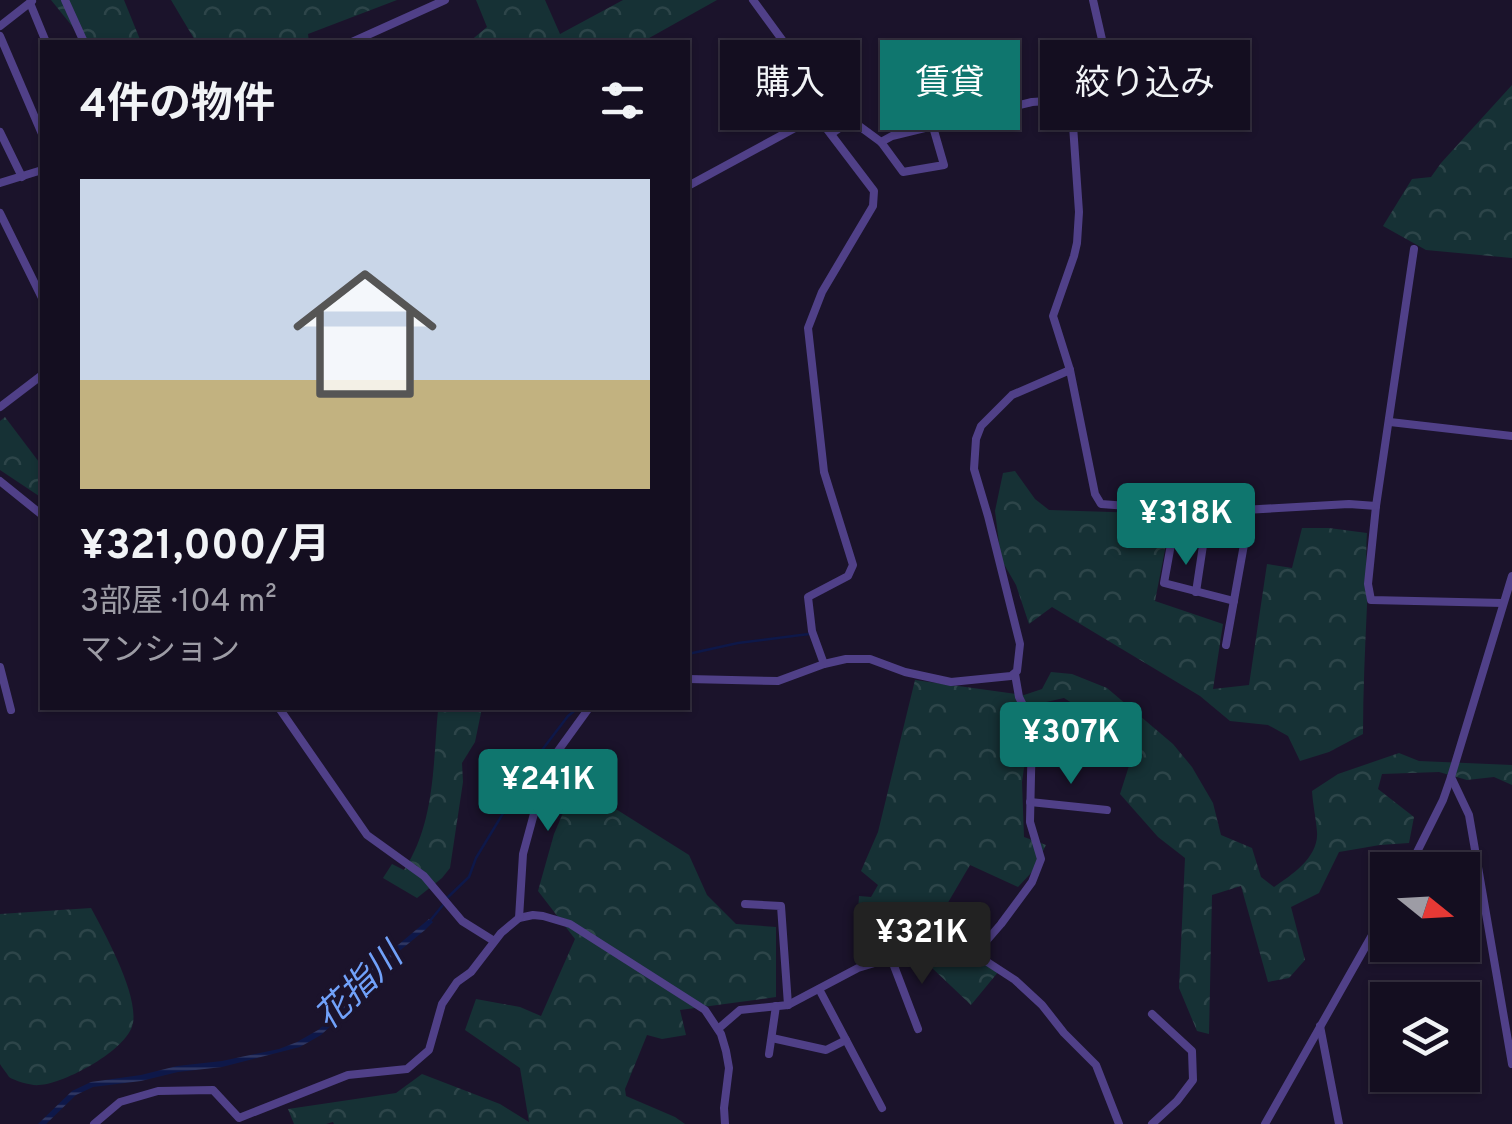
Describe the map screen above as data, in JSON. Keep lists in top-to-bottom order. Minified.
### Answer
{"water":["花指川"],"north":"right","page":{"chip":["購入","賃貸","絞り込み"],"heading":"4件の物件","list":[{"name":"¥321,000/月","note":"3部屋 · 104 m² · マンション"}],"price":["¥318K","¥307K","¥241K","¥321K"]}}
